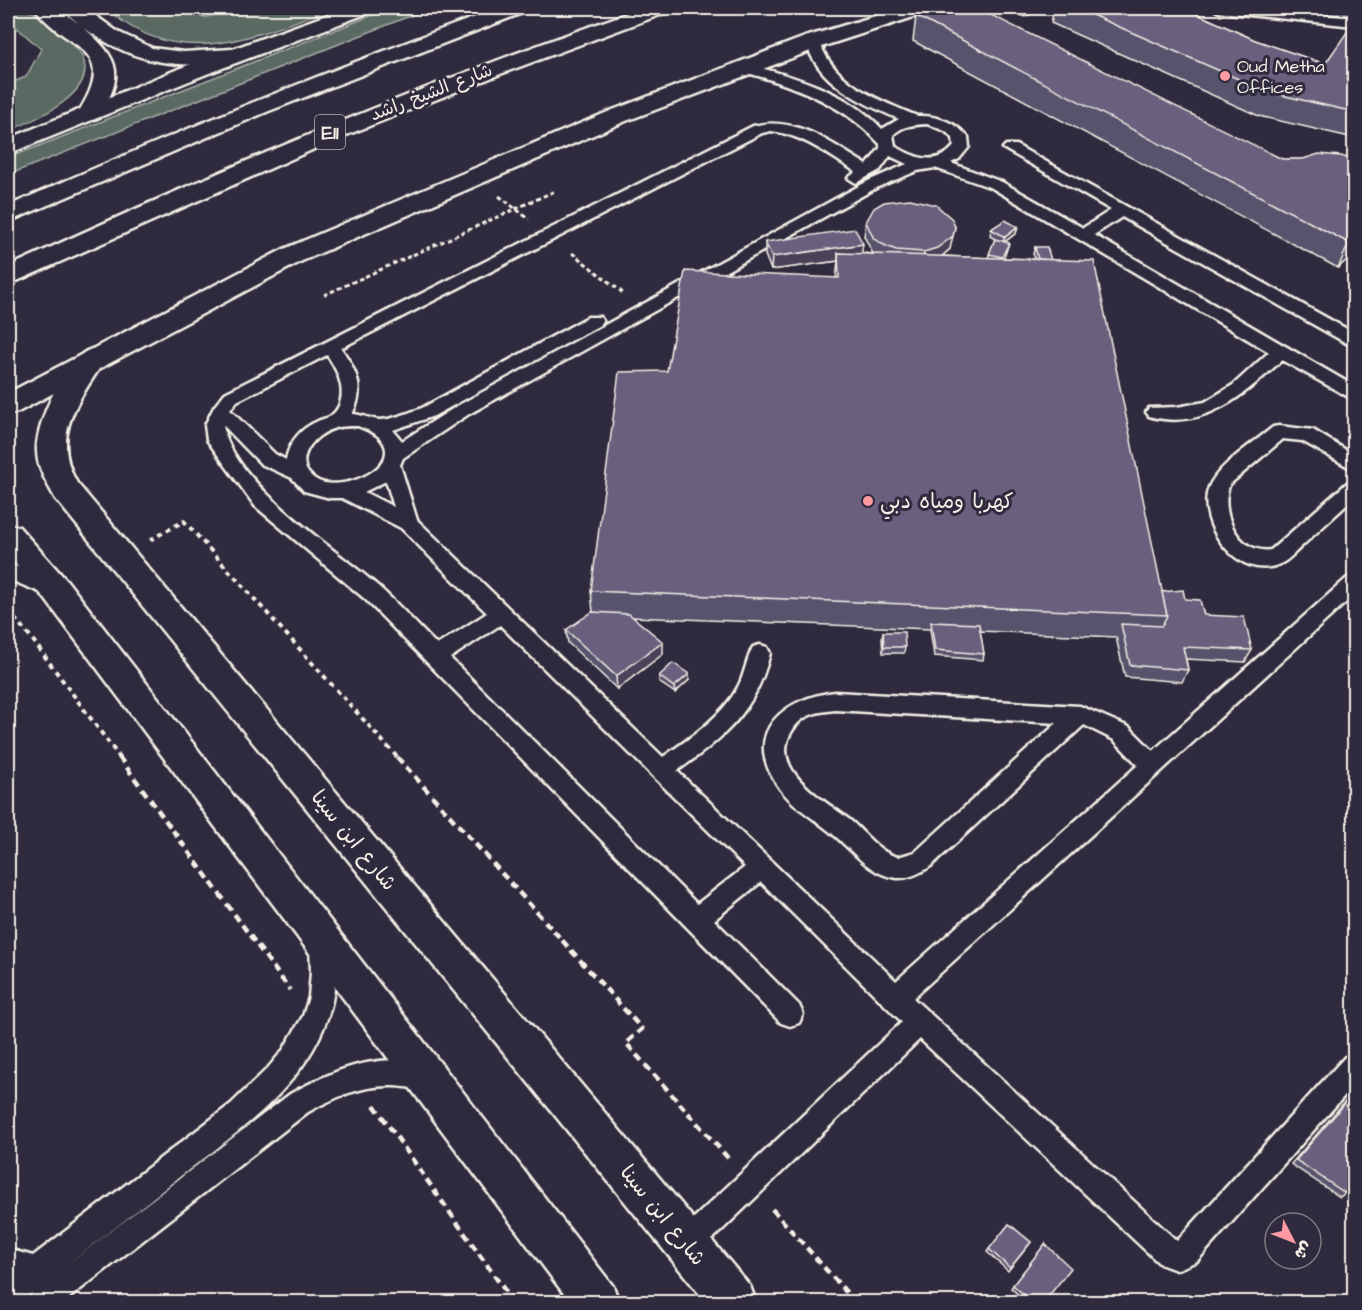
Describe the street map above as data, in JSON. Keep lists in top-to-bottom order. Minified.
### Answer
{"streets":{"main road":["شارع الشيخ راشد","E11","شارع ابن سينا"]},"places":["Oud Metha Offices","كهربا ومياه دبي"],"north":"bottom right"}
